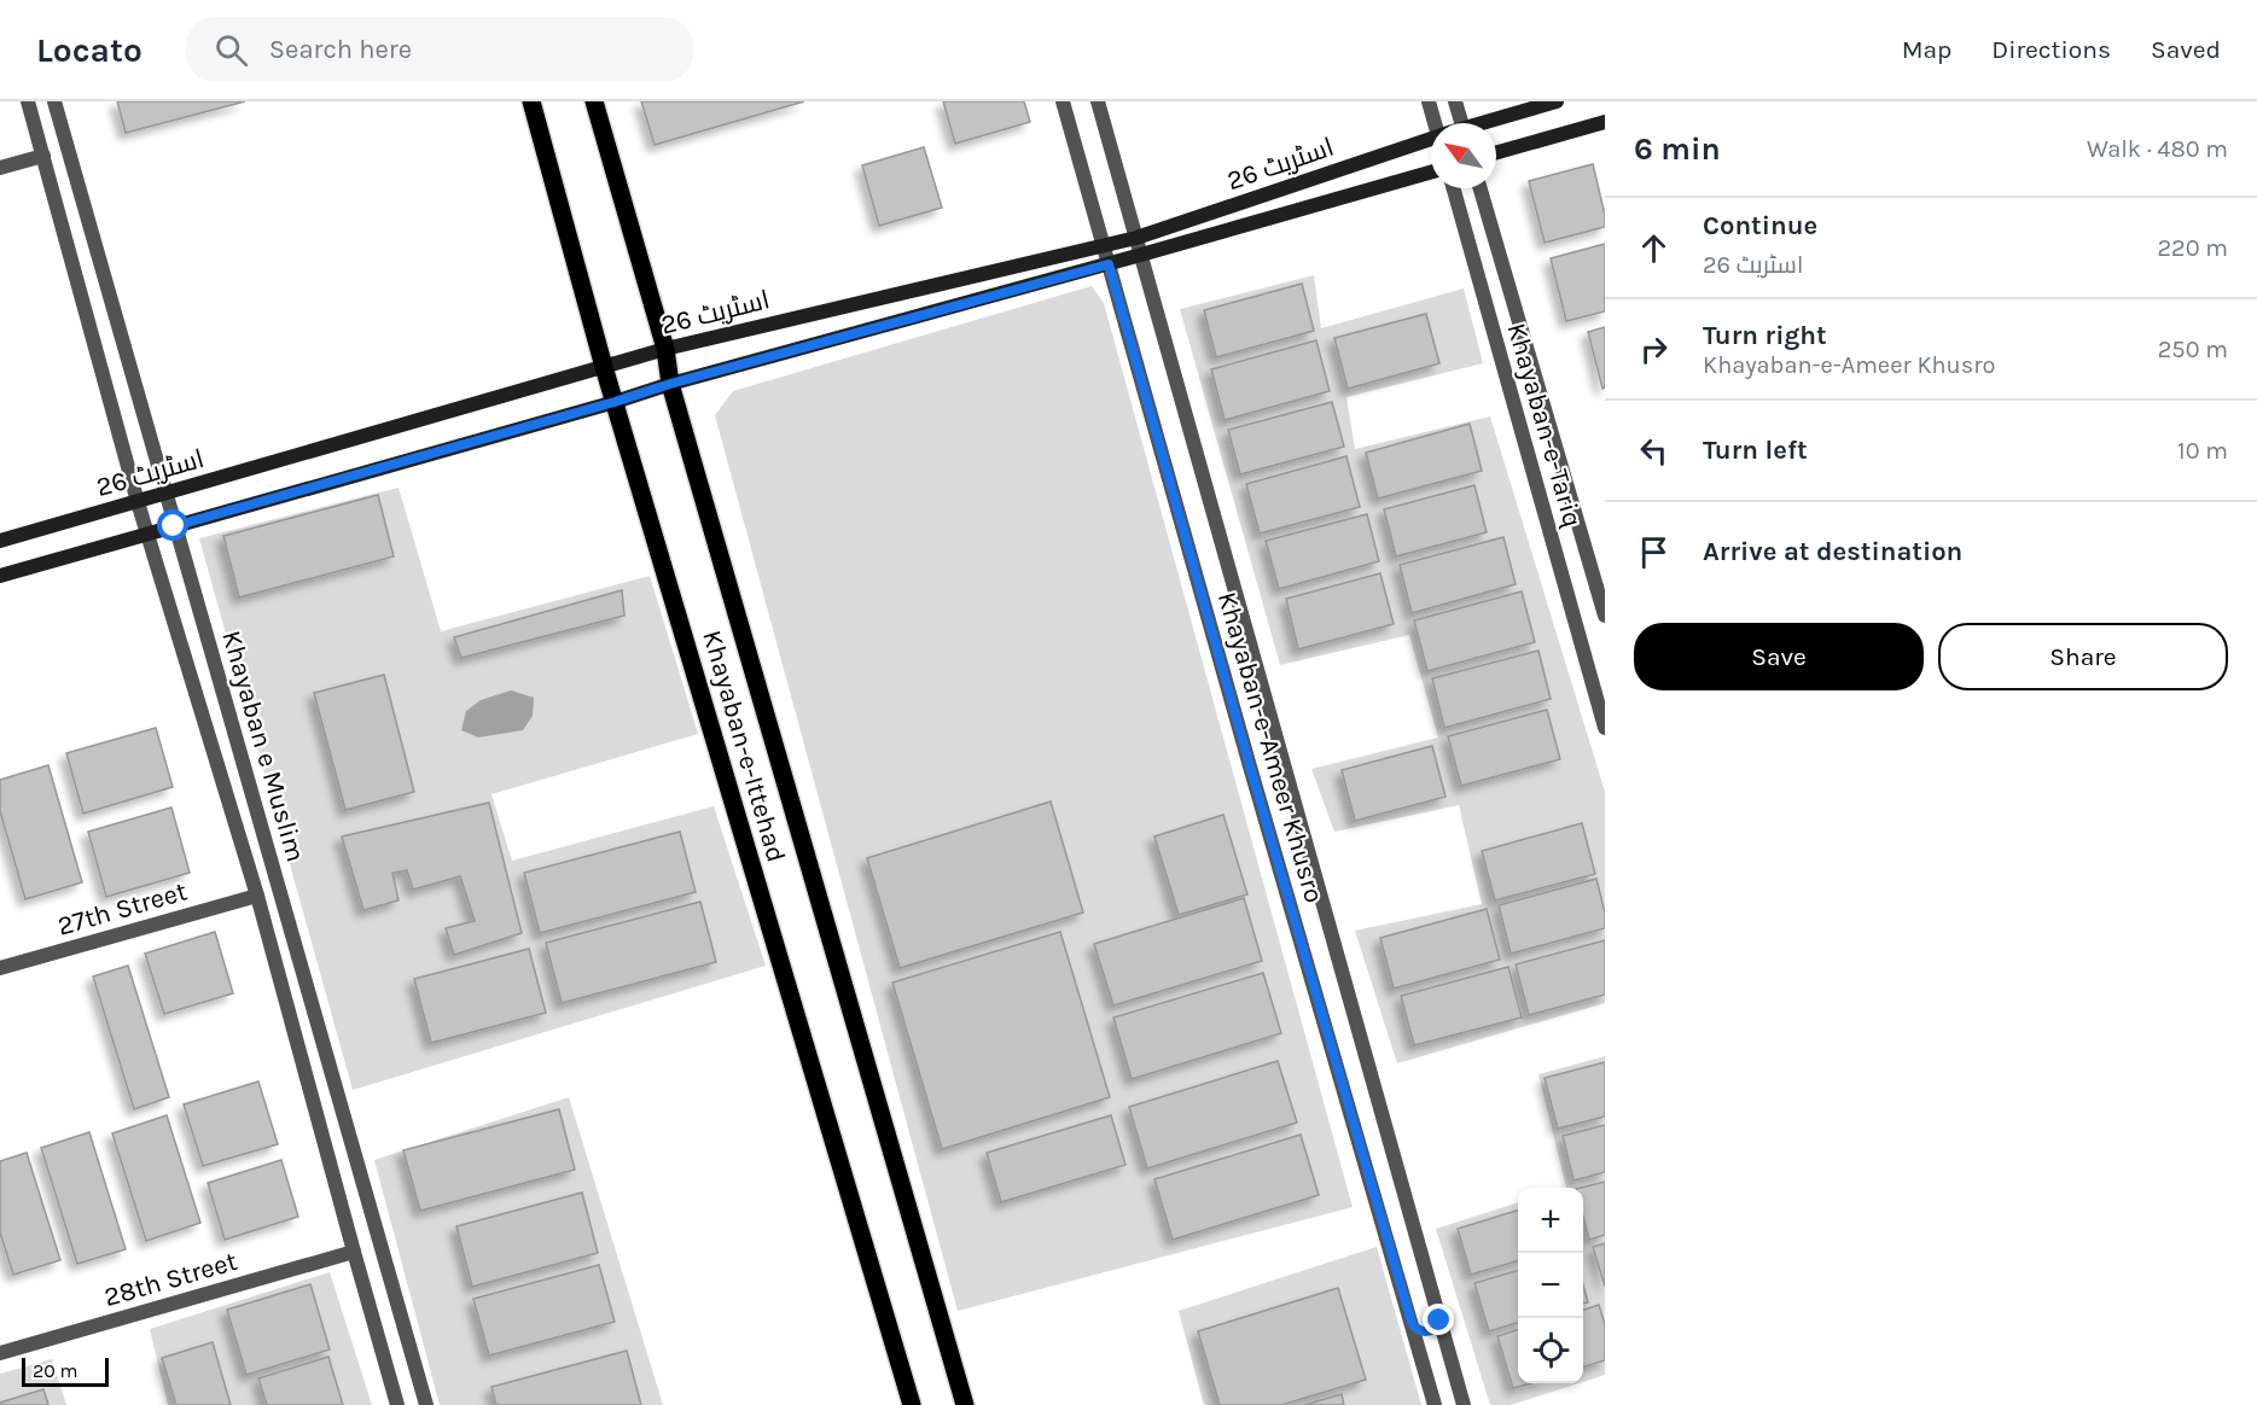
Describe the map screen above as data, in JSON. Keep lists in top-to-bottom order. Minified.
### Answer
{"streets":{"main road":["اسٹریٹ 26","Khayaban-e-Ittehad"],"street":["Khayaban-e-Tariq","Khayaban e Muslim","Khayaban-e-Ameer Khusro","27th Street","28th Street"]},"crossings":[["اسٹریٹ 26","Khayaban e Muslim"],["اسٹریٹ 26","Khayaban-e-Ittehad"],["اسٹریٹ 26","Khayaban-e-Ameer Khusro"],["Khayaban e Muslim","27th Street"],["Khayaban e Muslim","28th Street"]],"scale_bar":"20 m","north":"top left","page":{"header":"Locato","search":"Search here","nav":["Map","Directions","Saved"],"heading":["6 min","Walk · 480 m"],"list":[["Continue","اسٹریٹ 26","220 m"],["Turn right","Khayaban-e-Ameer Khusro","250 m"],["Turn left","10 m"],"Arrive at destination"],"buttons":["Save","Share"],"map_buttons":["+","−"],"scale":"20 m"}}
